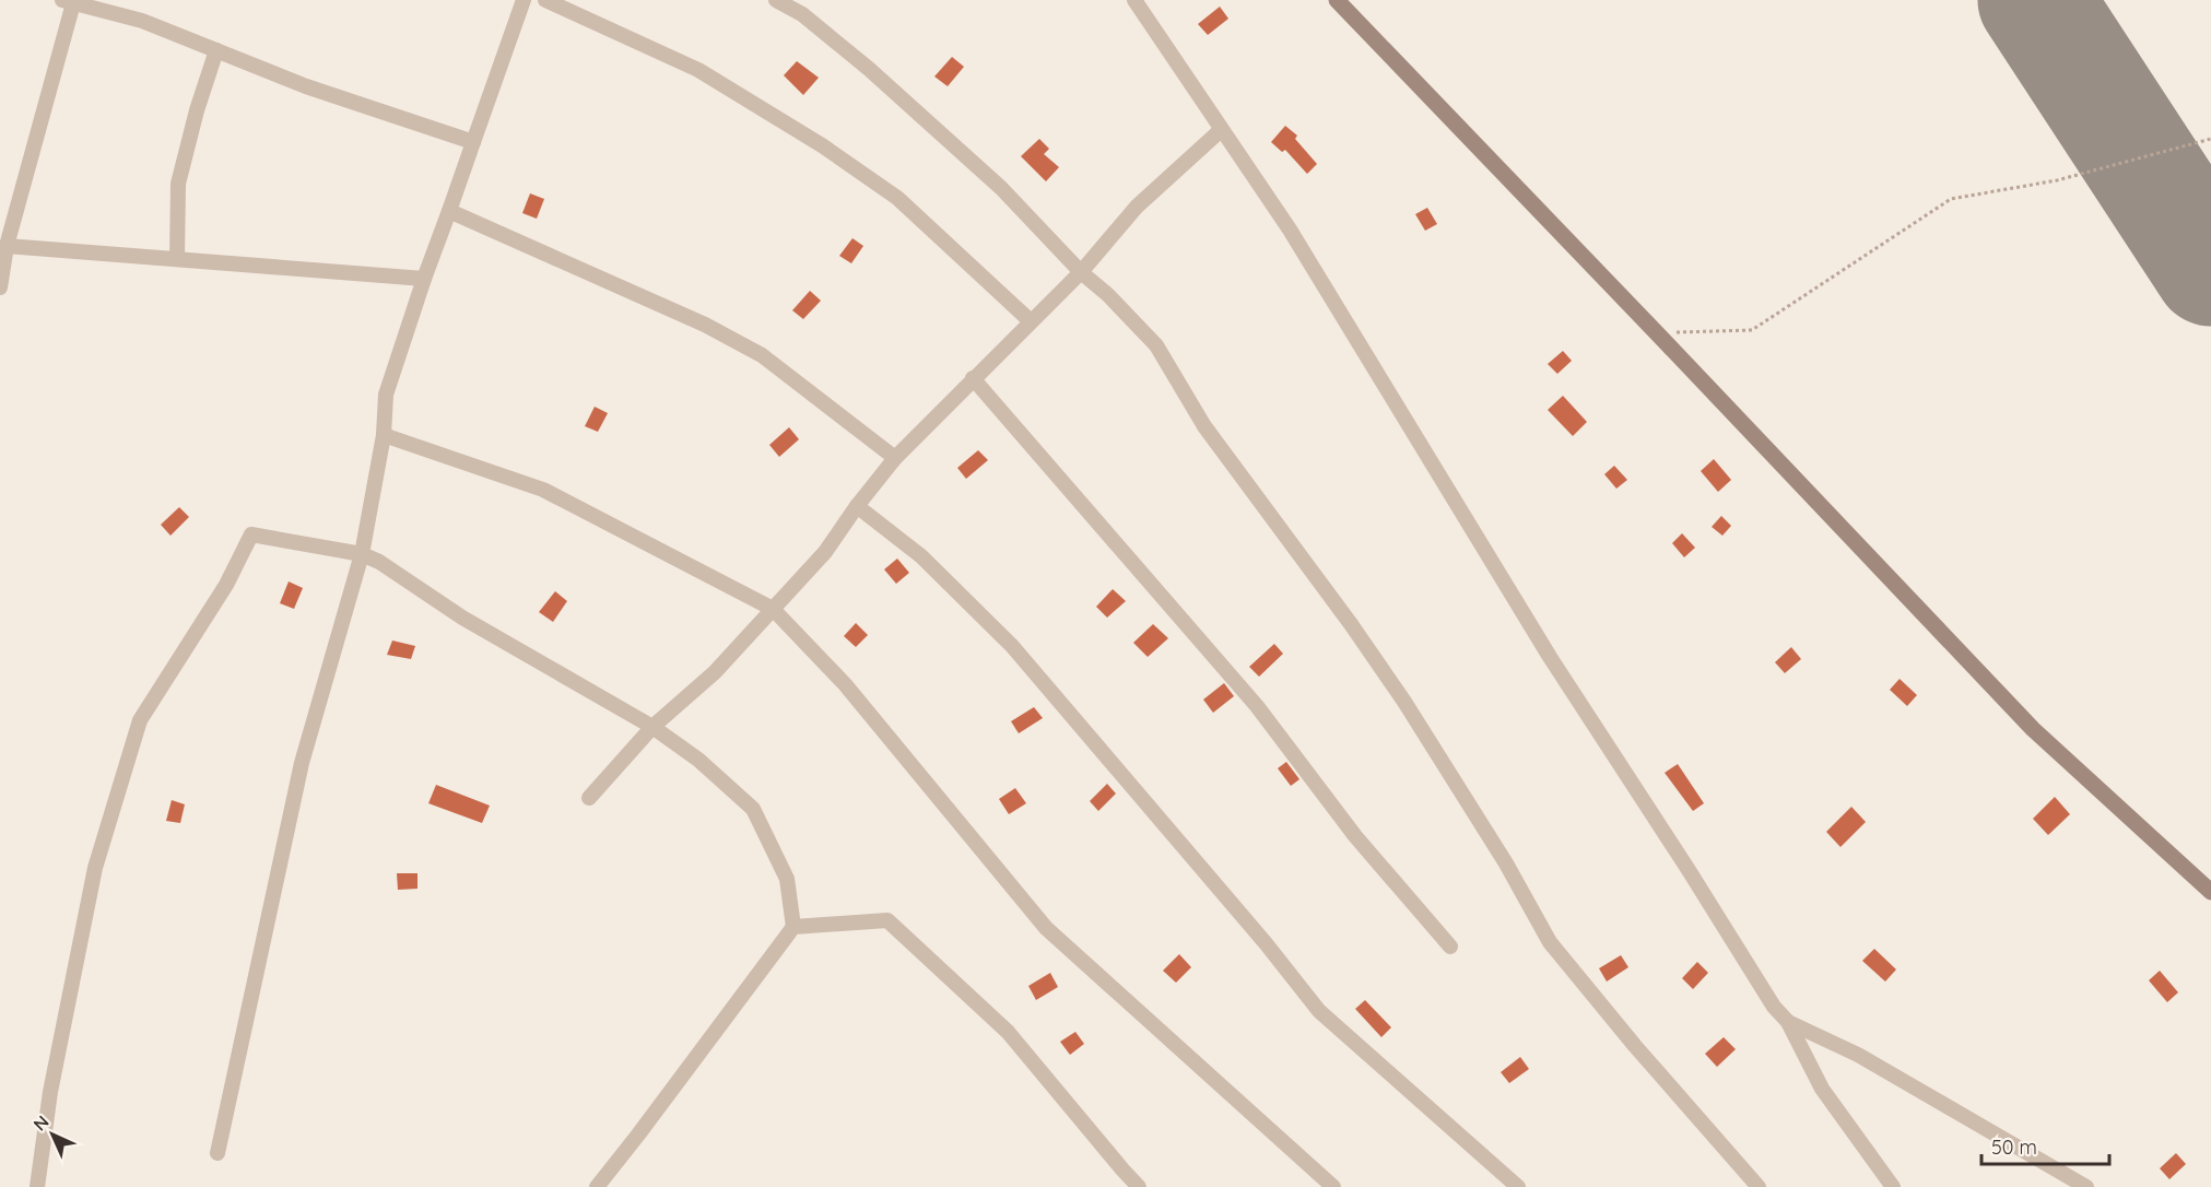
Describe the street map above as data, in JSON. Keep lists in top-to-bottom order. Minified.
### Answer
{"scale_bar":"50 m","north":"top left"}
